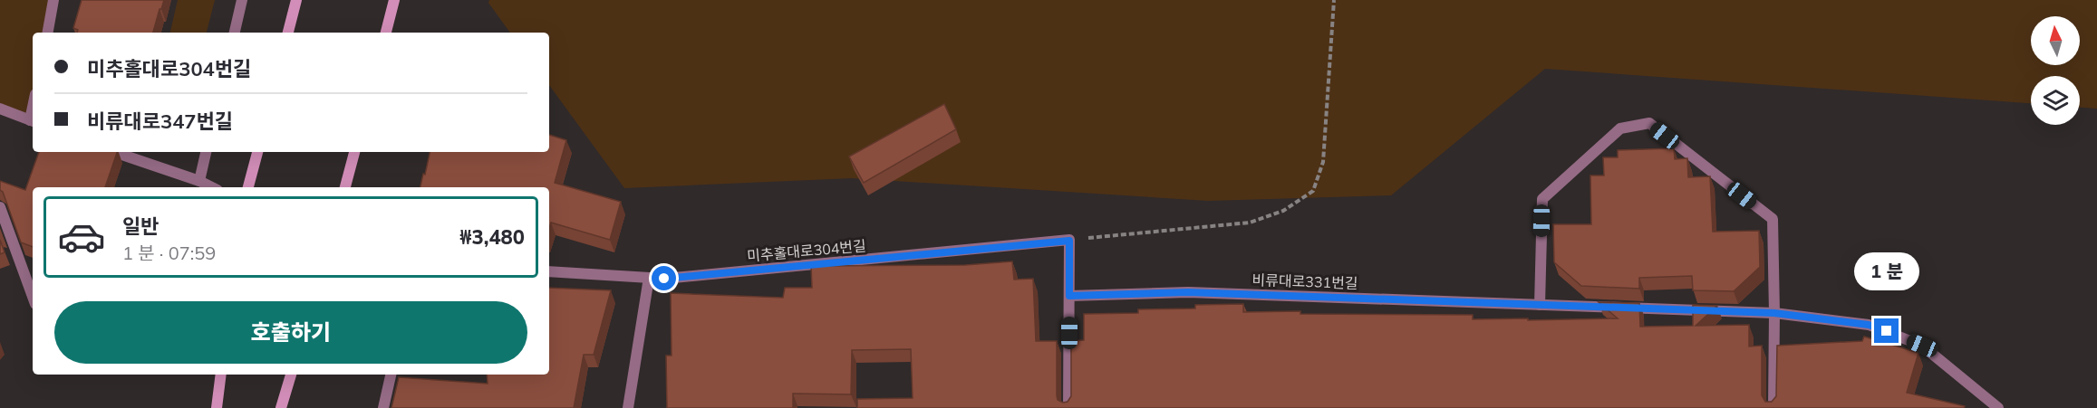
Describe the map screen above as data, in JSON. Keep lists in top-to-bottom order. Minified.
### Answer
{"streets":{"lane":["미추홀대로304번길","비류대로331번길"]},"north":"top","page":{"banner":["미추홀대로304번길","비류대로347번길"],"list":[{"name":"일반","note":"1 분 · 07:59","value":"₩3,480"}],"bubble":"1 분","buttons":"호출하기"}}
